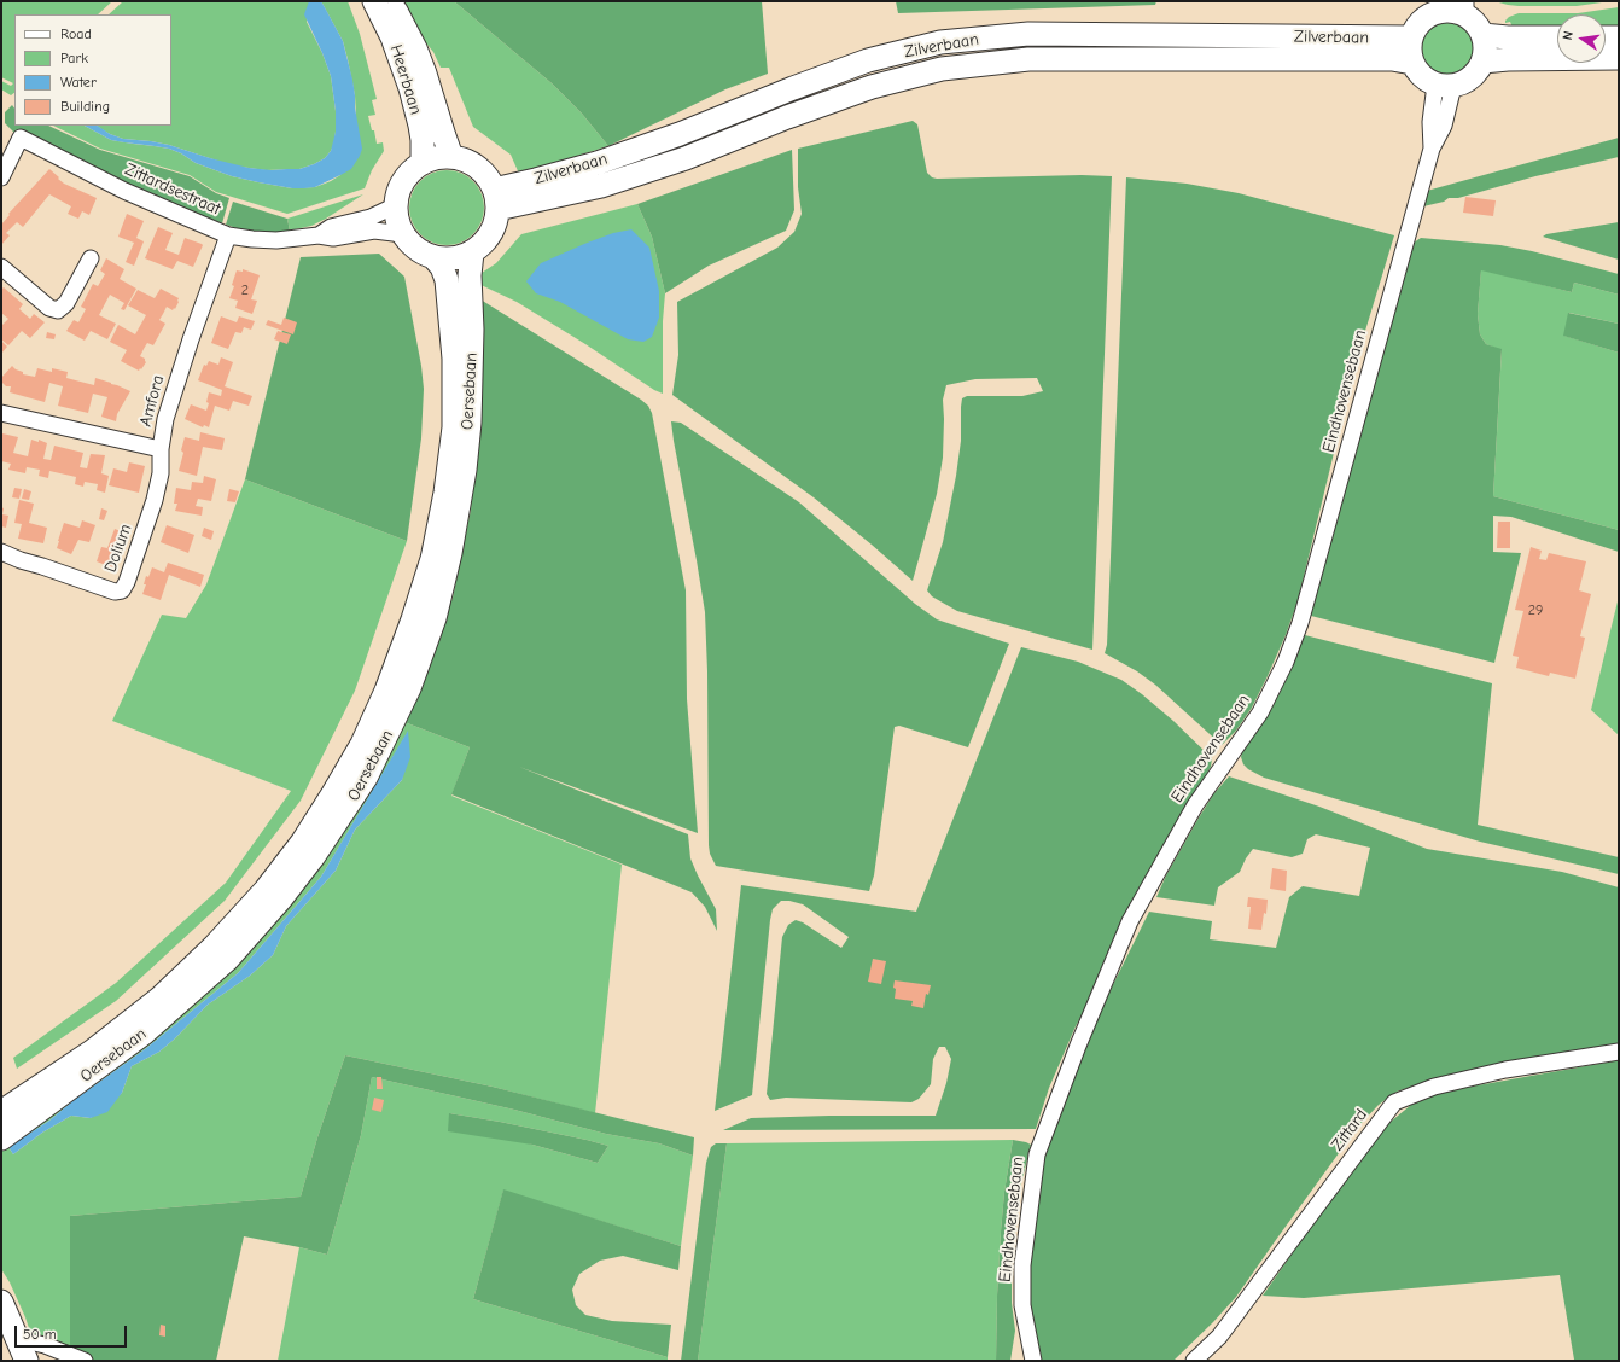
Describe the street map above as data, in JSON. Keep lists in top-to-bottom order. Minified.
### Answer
{"streets":{"main road":["Zilverbaan","Heerbaan","Oersebaan"],"street":["Zittardsestraat","Eindhovensebaan","Amfora","Dolium","Zittard"]},"crossings":[["Zilverbaan","Heerbaan"],["Zilverbaan","Zittardsestraat"],["Zilverbaan","Oersebaan"],["Zilverbaan","Eindhovensebaan"],["Heerbaan","Zittardsestraat"],["Heerbaan","Oersebaan"],["Zittardsestraat","Oersebaan"],["Zittardsestraat","Amfora"],["Amfora","Dolium"]],"house_numbers":["2","29"],"legend":["Road","Park","Water","Building"],"scale_bar":"50 m","north":"left"}
